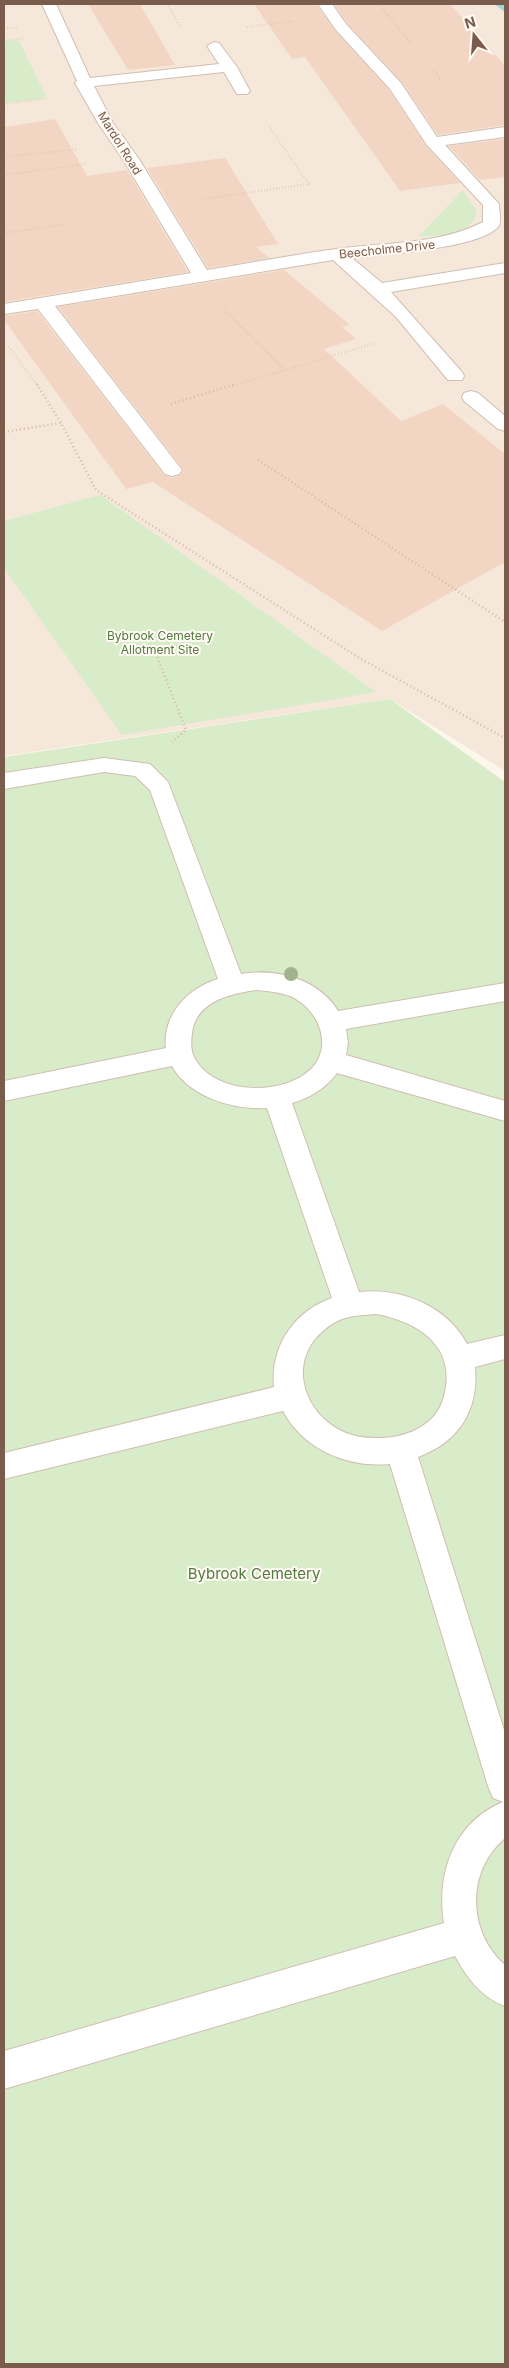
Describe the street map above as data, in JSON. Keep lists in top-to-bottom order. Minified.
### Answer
{"streets":{"street":["Mardol Road","Beecholme Drive"]},"crossings":[["Mardol Road","Beecholme Drive"]],"parks":["Bybrook Cemetery Allotment Site","Bybrook Cemetery"],"north":"top"}
